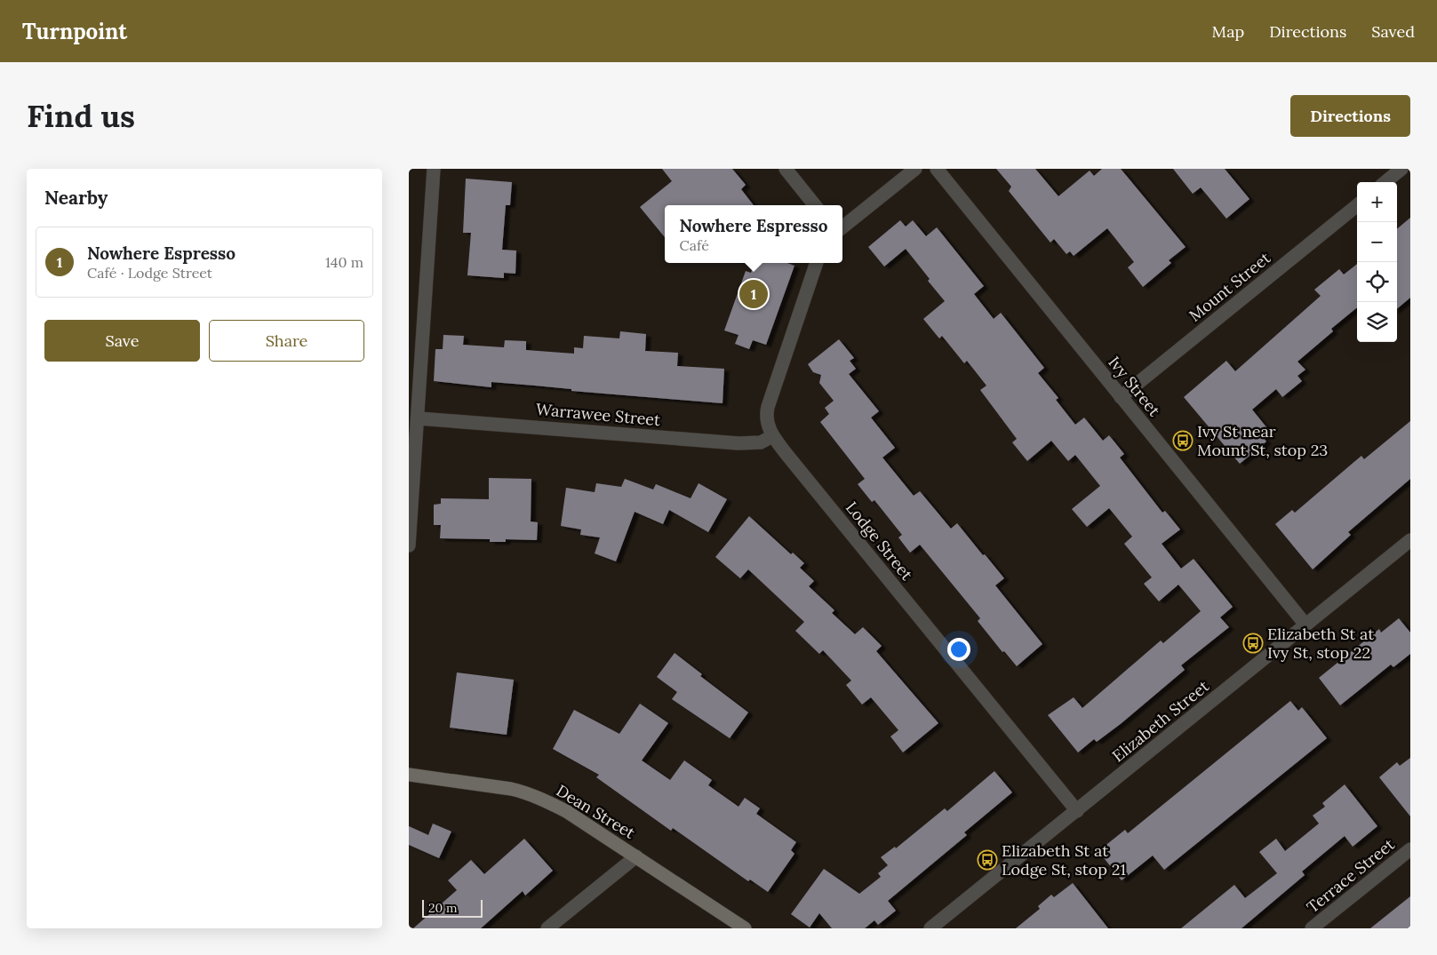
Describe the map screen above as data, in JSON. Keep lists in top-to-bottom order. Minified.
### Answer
{"streets":{"street":["Mount Street","Ivy Street","Warrawee Street","Lodge Street","Elizabeth Street","Dean Street","Terrace Street"]},"crossings":[["Mount Street","Ivy Street"],["Ivy Street","Elizabeth Street"],["Warrawee Street","Lodge Street"],["Lodge Street","Elizabeth Street"]],"places":{"bus stop":["Ivy St near Mount St, stop 23","Elizabeth St at Ivy St, stop 22","Elizabeth St at Lodge St, stop 21"]},"scale_bar":"20 m","page":{"header":"Turnpoint","nav":["Map","Directions","Saved"],"buttons":["Directions",["Save","Share"]],"title":"Find us","heading":"Nearby","map_buttons":["+","−"],"popup":["Nowhere Espresso","Café"],"list":[{"mark":"1","name":"Nowhere Espresso","note":"Café · Lodge Street","value":"140 m"}],"pins":"1","scale":"20 m"}}
